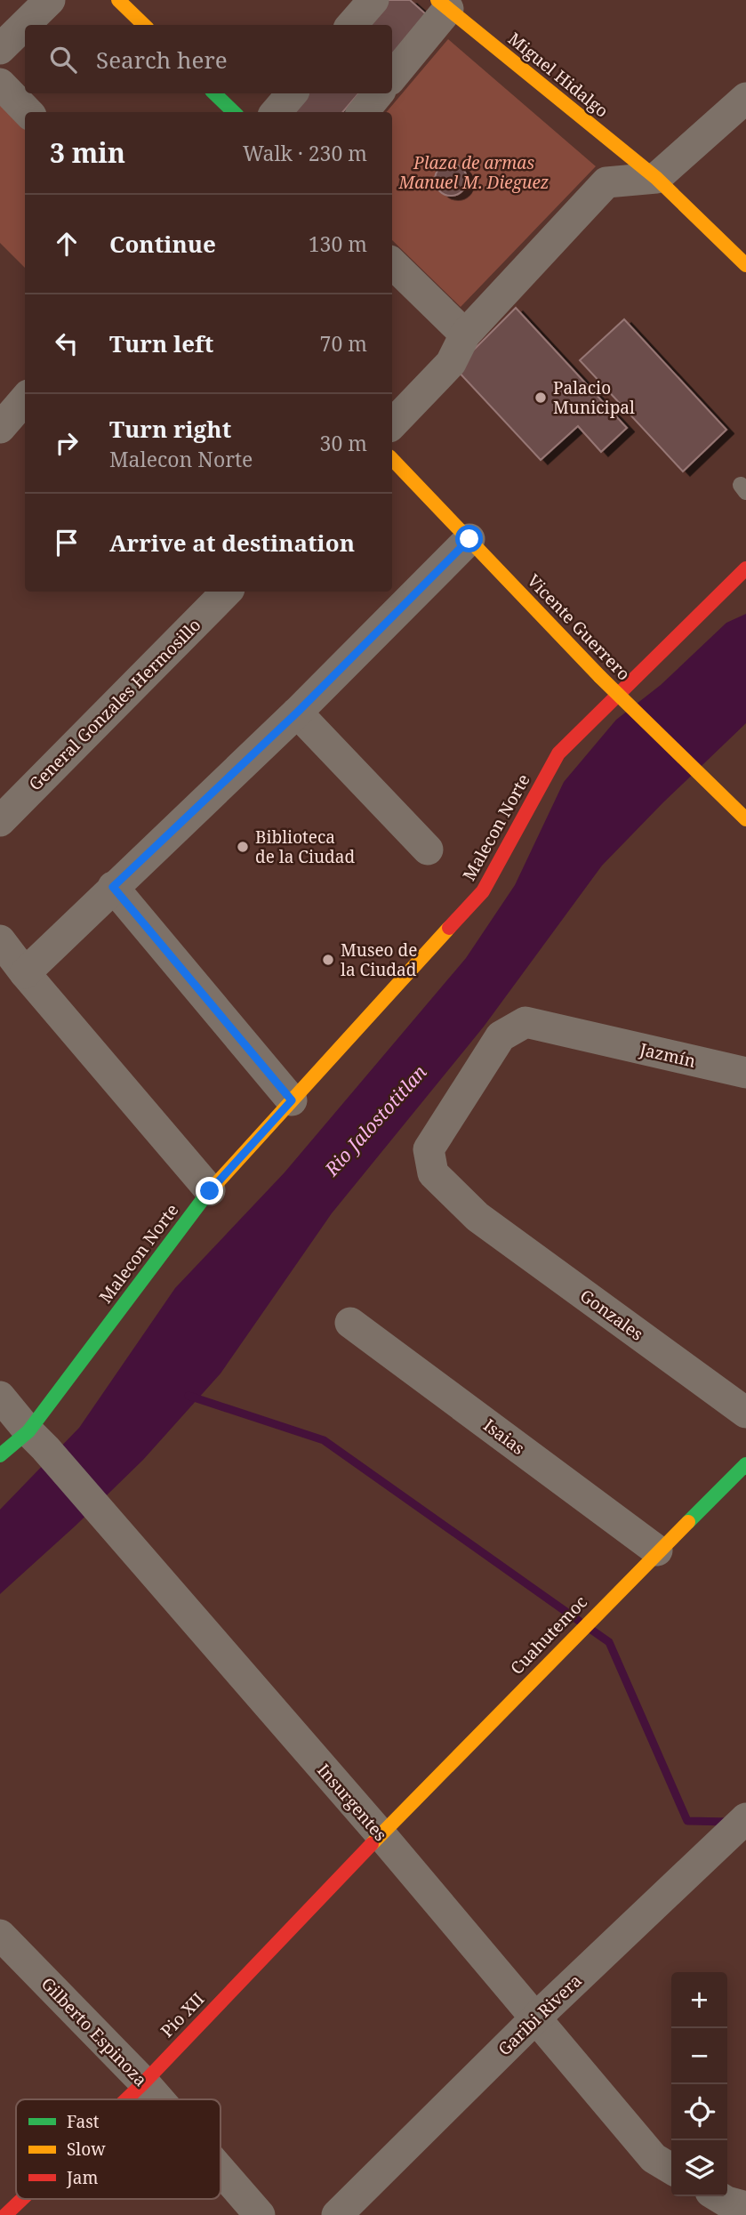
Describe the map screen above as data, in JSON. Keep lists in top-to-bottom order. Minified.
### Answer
{"streets":{"street":["Miguel Hidalgo","Vicente Guerrero","General Gonzales Hermosillo","Malecon Norte","Jazmín","Gonzales","Isaias","Cuahutemoc","Insurgentes","Pio XII","Garibi Rivera","Gilberto Espinoza"]},"crossings":[["Malecon Norte","Insurgentes"],["Jazmín","Gonzales"],["Isaias","Cuahutemoc"],["Cuahutemoc","Insurgentes"],["Cuahutemoc","Pio XII"],["Insurgentes","Pio XII"],["Insurgentes","Garibi Rivera"],["Pio XII","Gilberto Espinoza"]],"water":["Rio Jalostotitlan"],"parks":["Plaza de armas Manuel M. Dieguez"],"places":["Palacio Municipal","Biblioteca de la Ciudad","Museo de la Ciudad"],"legend":["Fast","Slow","Jam"],"page":{"search":"Search here","heading":["3 min","Walk · 230 m"],"list":[["Continue","130 m"],["Turn left","70 m"],["Turn right","Malecon Norte","30 m"],"Arrive at destination"],"map_buttons":["+","−"]}}
